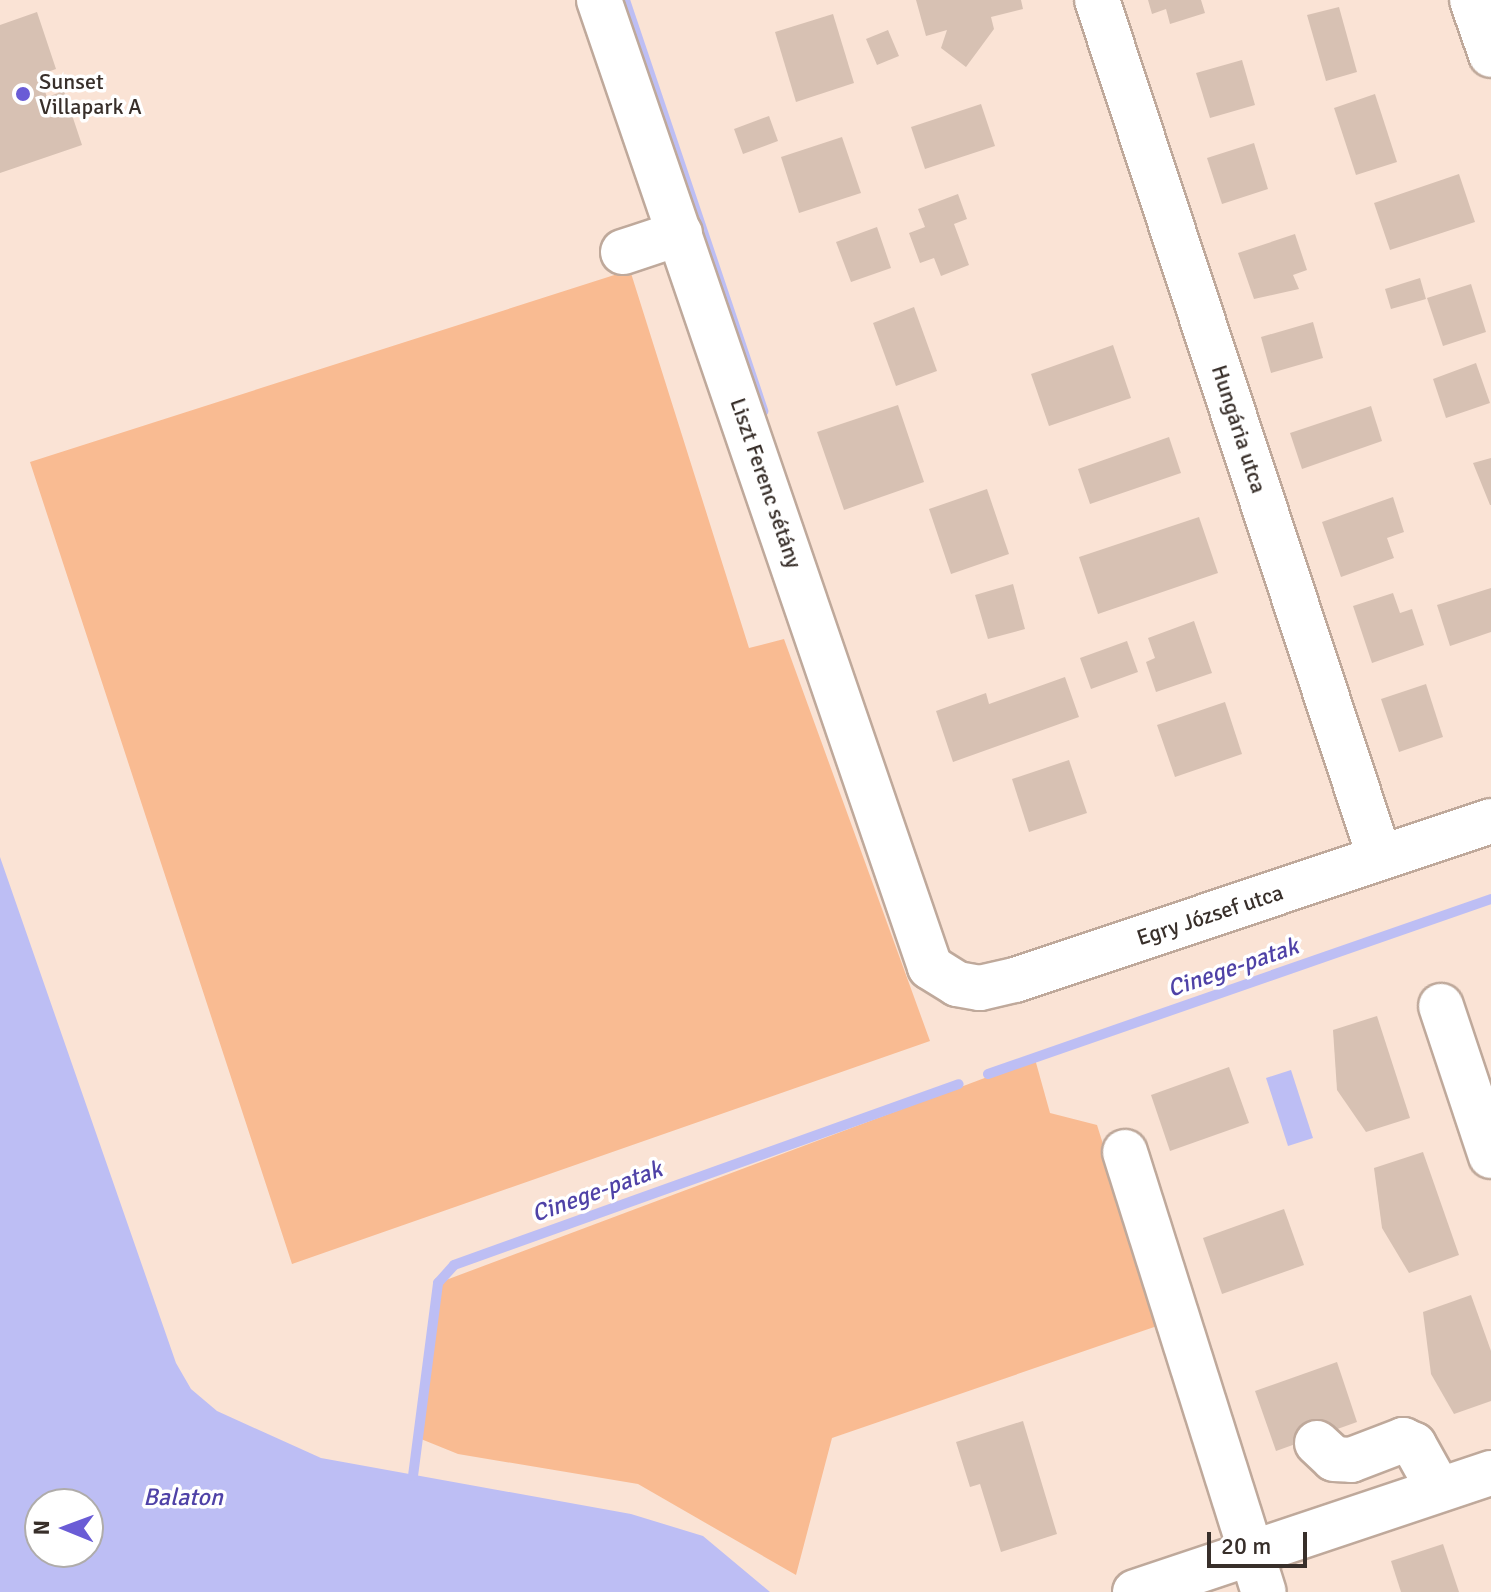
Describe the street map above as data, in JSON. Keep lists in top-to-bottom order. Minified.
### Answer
{"streets":{"street":["Hungária utca","Liszt Ferenc sétány","Egry József utca"]},"crossings":[["Hungária utca","Egry József utca"],["Liszt Ferenc sétány","Egry József utca"]],"water":["Cinege-patak","Balaton"],"places":["Sunset Villapark A"],"scale_bar":"20 m","north":"left"}
